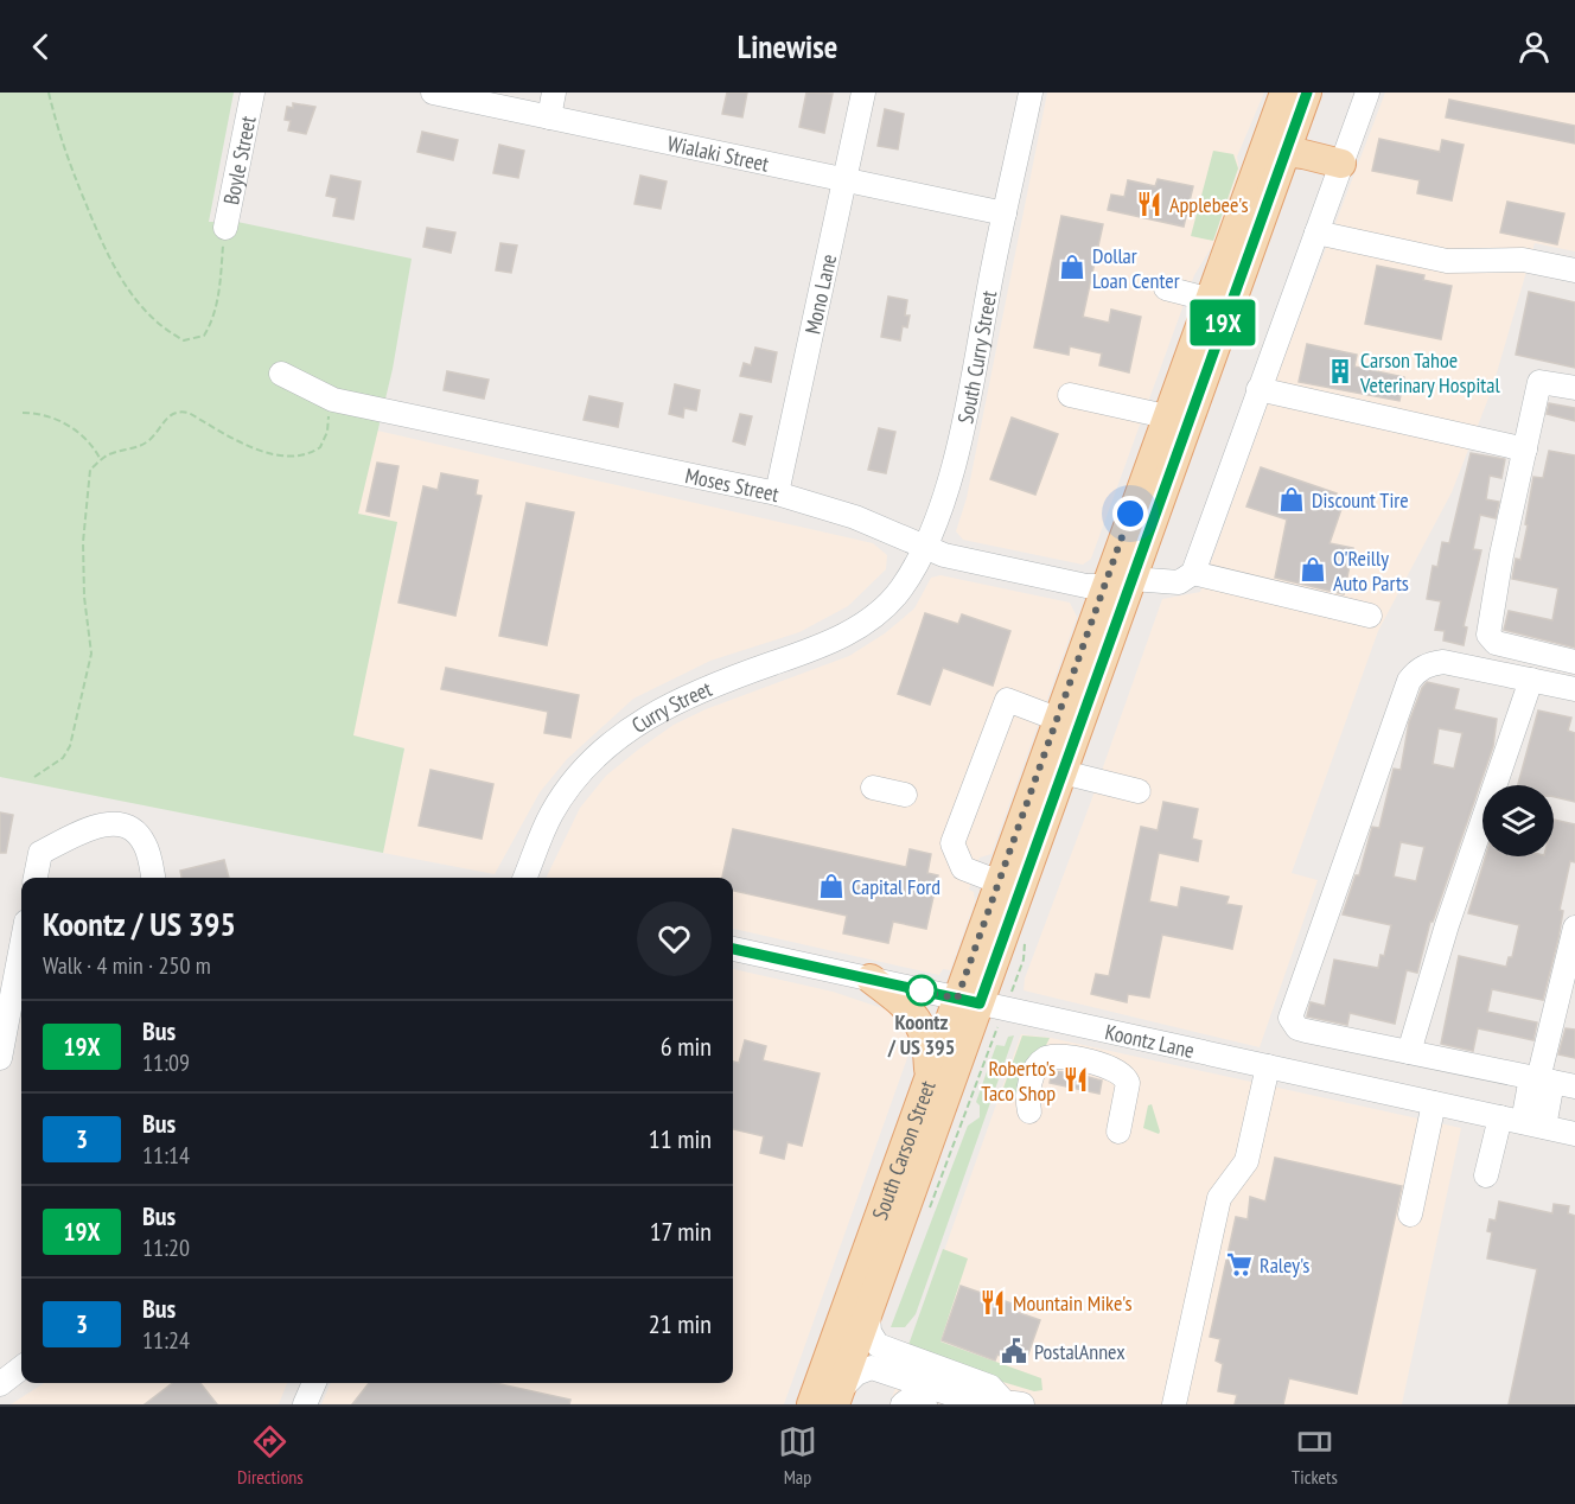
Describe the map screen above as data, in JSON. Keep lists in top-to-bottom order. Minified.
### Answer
{"streets":{"main road":["South Carson Street"],"street":["Wialaki Street","Boyle Street","Mono Lane","South Curry Street","Moses Street","Curry Street","Koontz Lane"]},"crossings":[["Wialaki Street","Mono Lane"],["Wialaki Street","South Curry Street"],["Mono Lane","Moses Street"],["South Curry Street","Moses Street"],["South Curry Street","Curry Street"],["Moses Street","South Carson Street"],["Koontz Lane","South Carson Street"]],"places":{"restaurant":["Applebee's","Roberto's Taco Shop","Mountain Mike's"],"shop":["Dollar Loan Center","Discount Tire","O'Reilly Auto Parts","Capital Ford"],"building":["Carson Tahoe Veterinary Hospital"],"other":["Koontz / US 395"],"supermarket":["Raley's"],"public building":["PostalAnnex"]},"lines":["bus line 19X"],"page":{"header":"Linewise","on_map":"19X","heading":["Koontz / US 395","Walk · 4 min · 250 m"],"list":[{"mark":"19X","name":"Bus","note":"11:09","value":"6 min"},{"mark":"3","name":"Bus","note":"11:14","value":"11 min"},{"mark":"19X","name":"Bus","note":"11:20","value":"17 min"},{"mark":"3","name":"Bus","note":"11:24","value":"21 min"}],"tabs":["Directions","Map","Tickets"]}}
